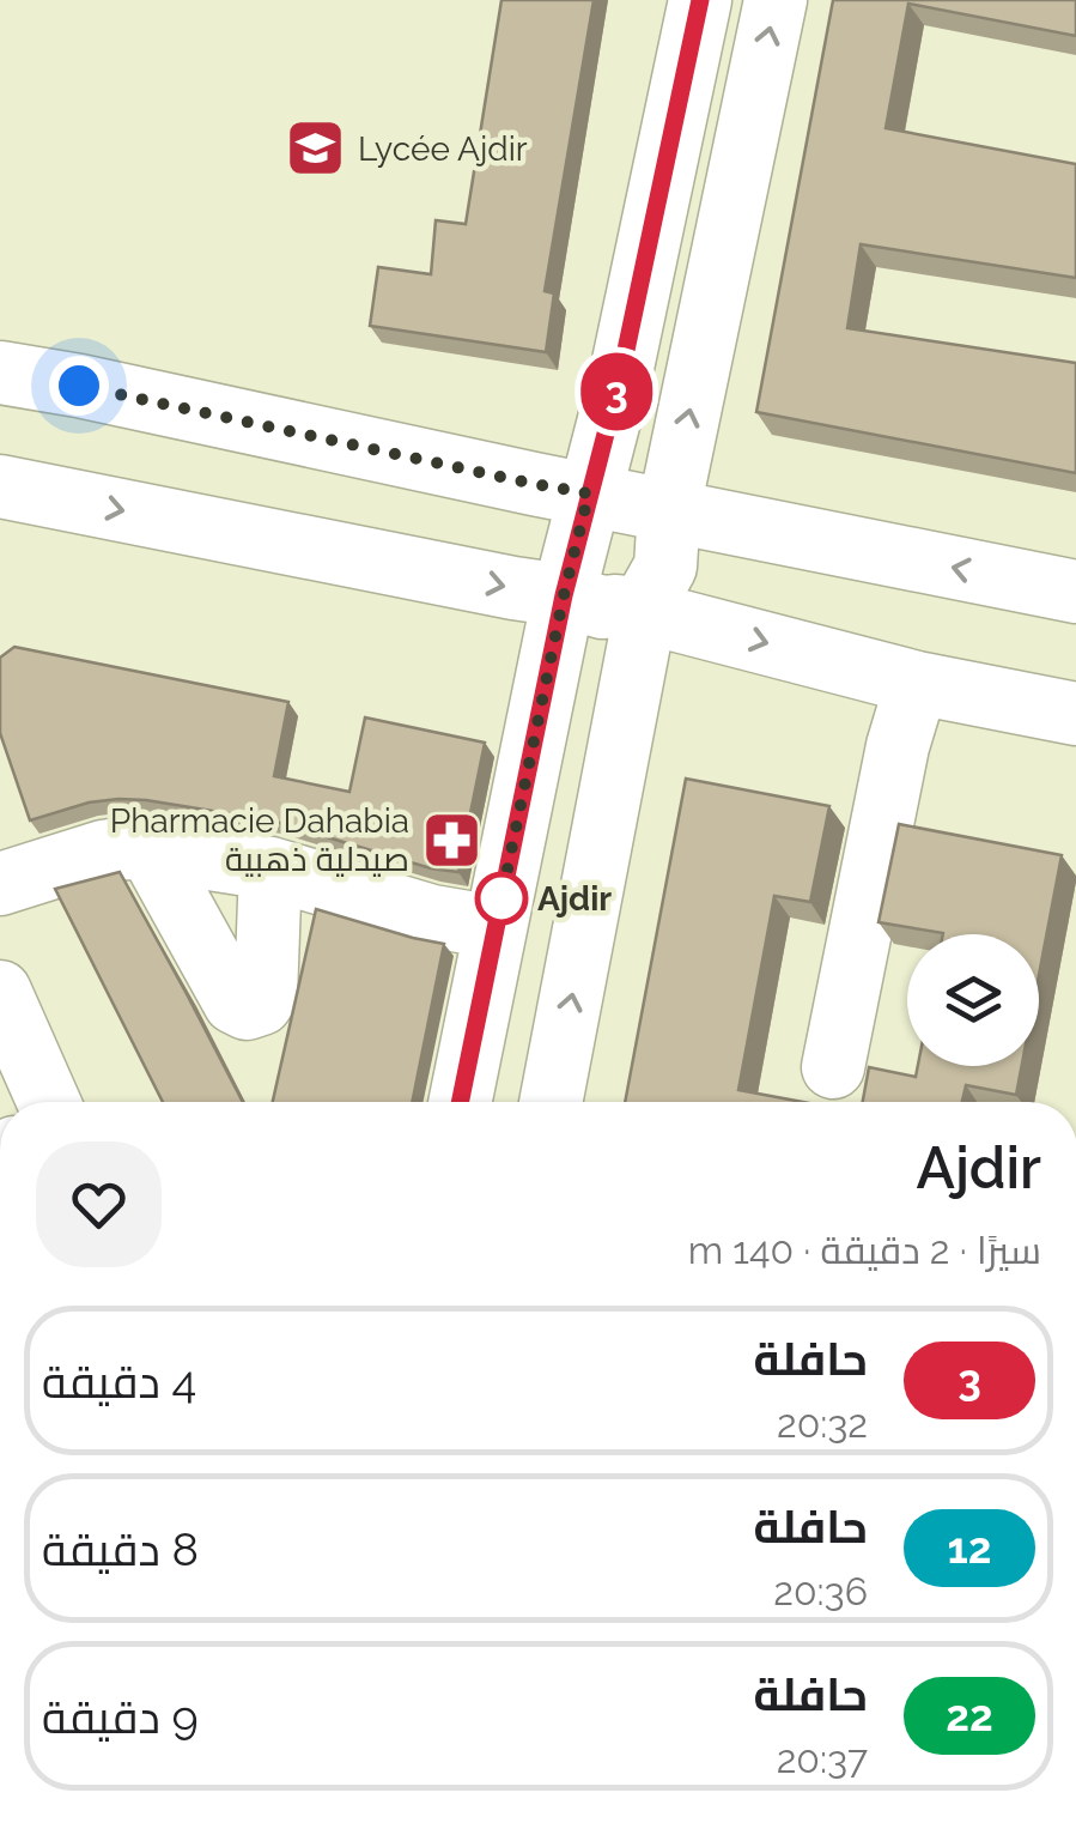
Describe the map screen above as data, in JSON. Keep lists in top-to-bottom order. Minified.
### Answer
{"places":{"school or university":["Lycée Ajdir"],"pharmacy":["Pharmacie Dahabia صيدلية ذهبية"],"other":["Ajdir"]},"lines":["bus line 3"],"page":{"on_map":"3","heading":["Ajdir","سيرًا · 2 دقيقة · 140 m"],"list":[{"mark":"3","name":"حافلة","note":"20:32","value":"4 دقيقة"},{"mark":"12","name":"حافلة","note":"20:36","value":"8 دقيقة"},{"mark":"22","name":"حافلة","note":"20:37","value":"9 دقيقة"}]}}
